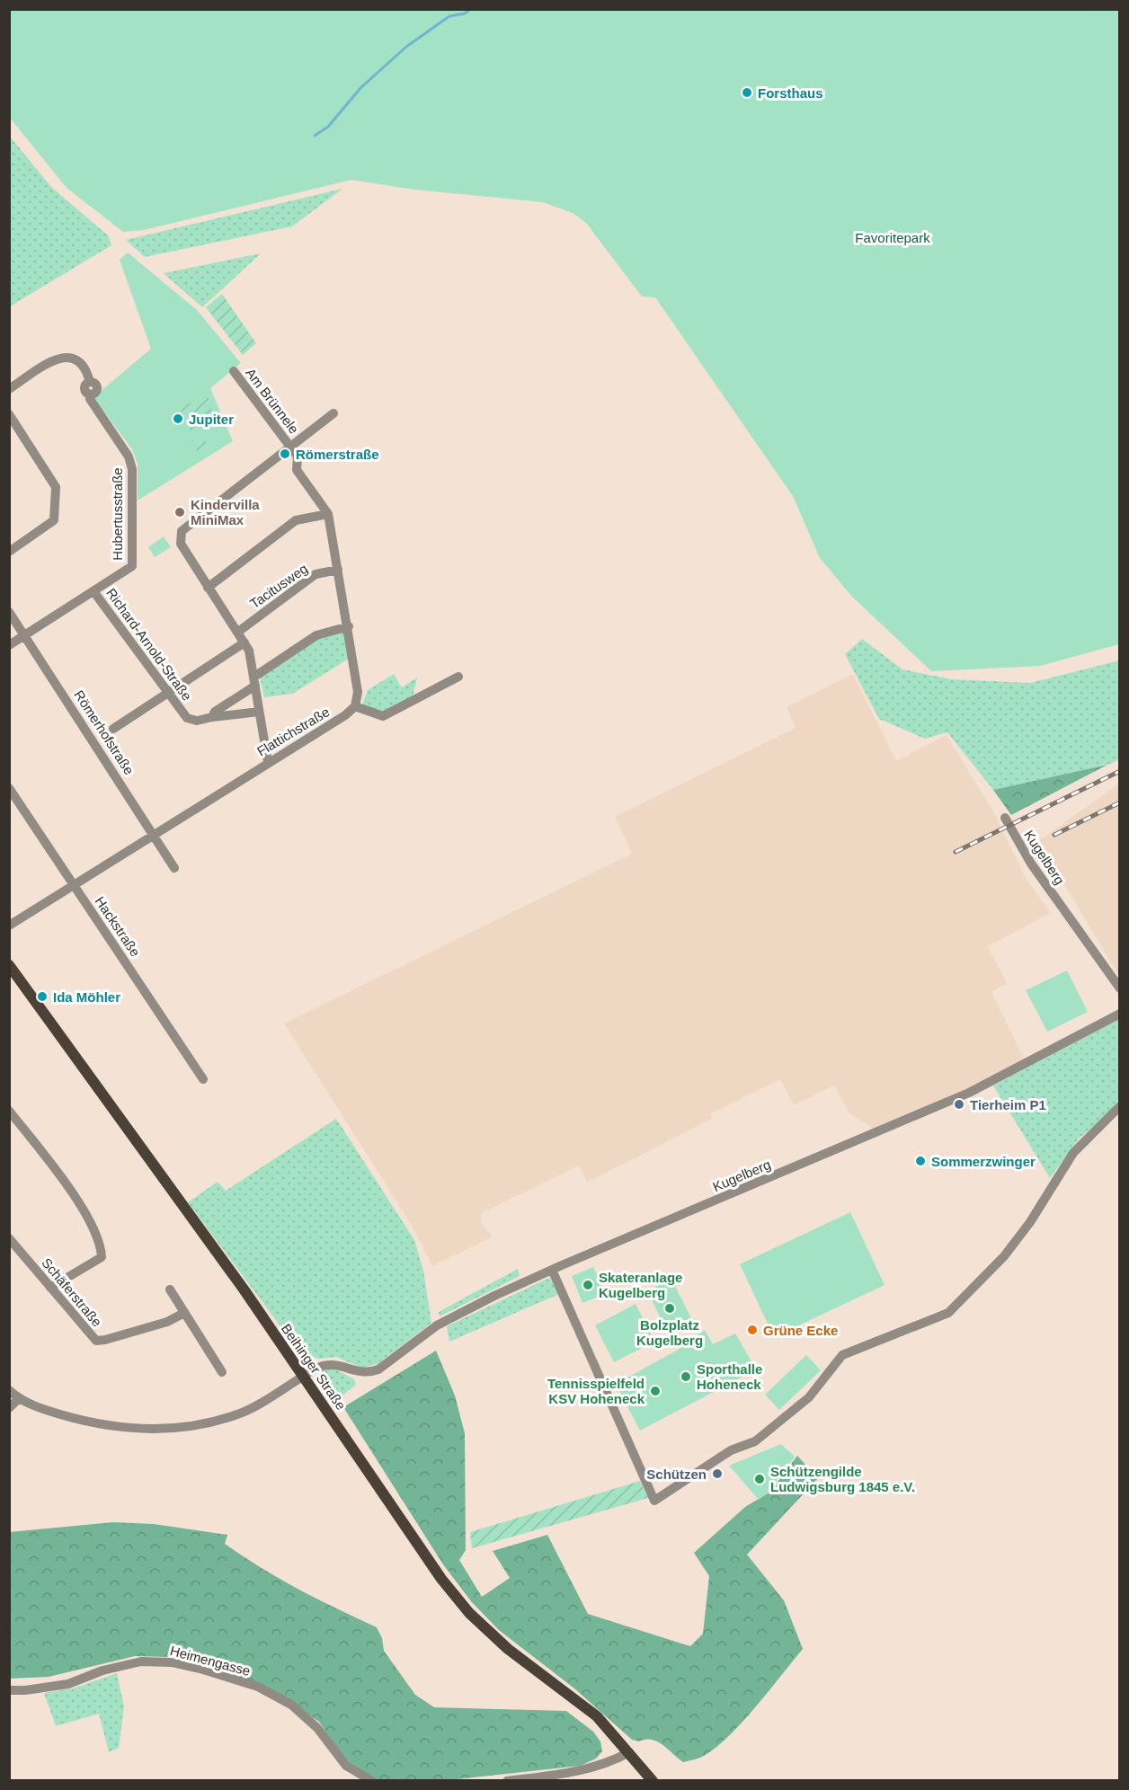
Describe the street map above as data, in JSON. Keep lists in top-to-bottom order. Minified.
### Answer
{"streets":{"main road":["Beihinger Straße"],"street":["Am Brünnele","Hubertusstraße","Tacitusweg","Richard-Arnold-Straße","Flattichstraße","Römerhofstraße","Kugelberg","Hackstraße","Schäferstraße","Heimengasse"]},"crossings":[["Hubertusstraße","Richard-Arnold-Straße"],["Hubertusstraße","Römerhofstraße"],["Flattichstraße","Römerhofstraße"],["Flattichstraße","Hackstraße"],["Kugelberg","Beihinger Straße"]],"parks":["Favoritepark"],"places":["Forsthaus","Jupiter","Römerstraße","Kindervilla MiniMax","Ida Möhler","Tierheim P1","Sommerzwinger","Skateranlage Kugelberg","Bolzplatz Kugelberg","Grüne Ecke","Sporthalle Hoheneck","Tennisspielfeld KSV Hoheneck","Schützen","Schützengilde Ludwigsburg 1845 e.V."]}
